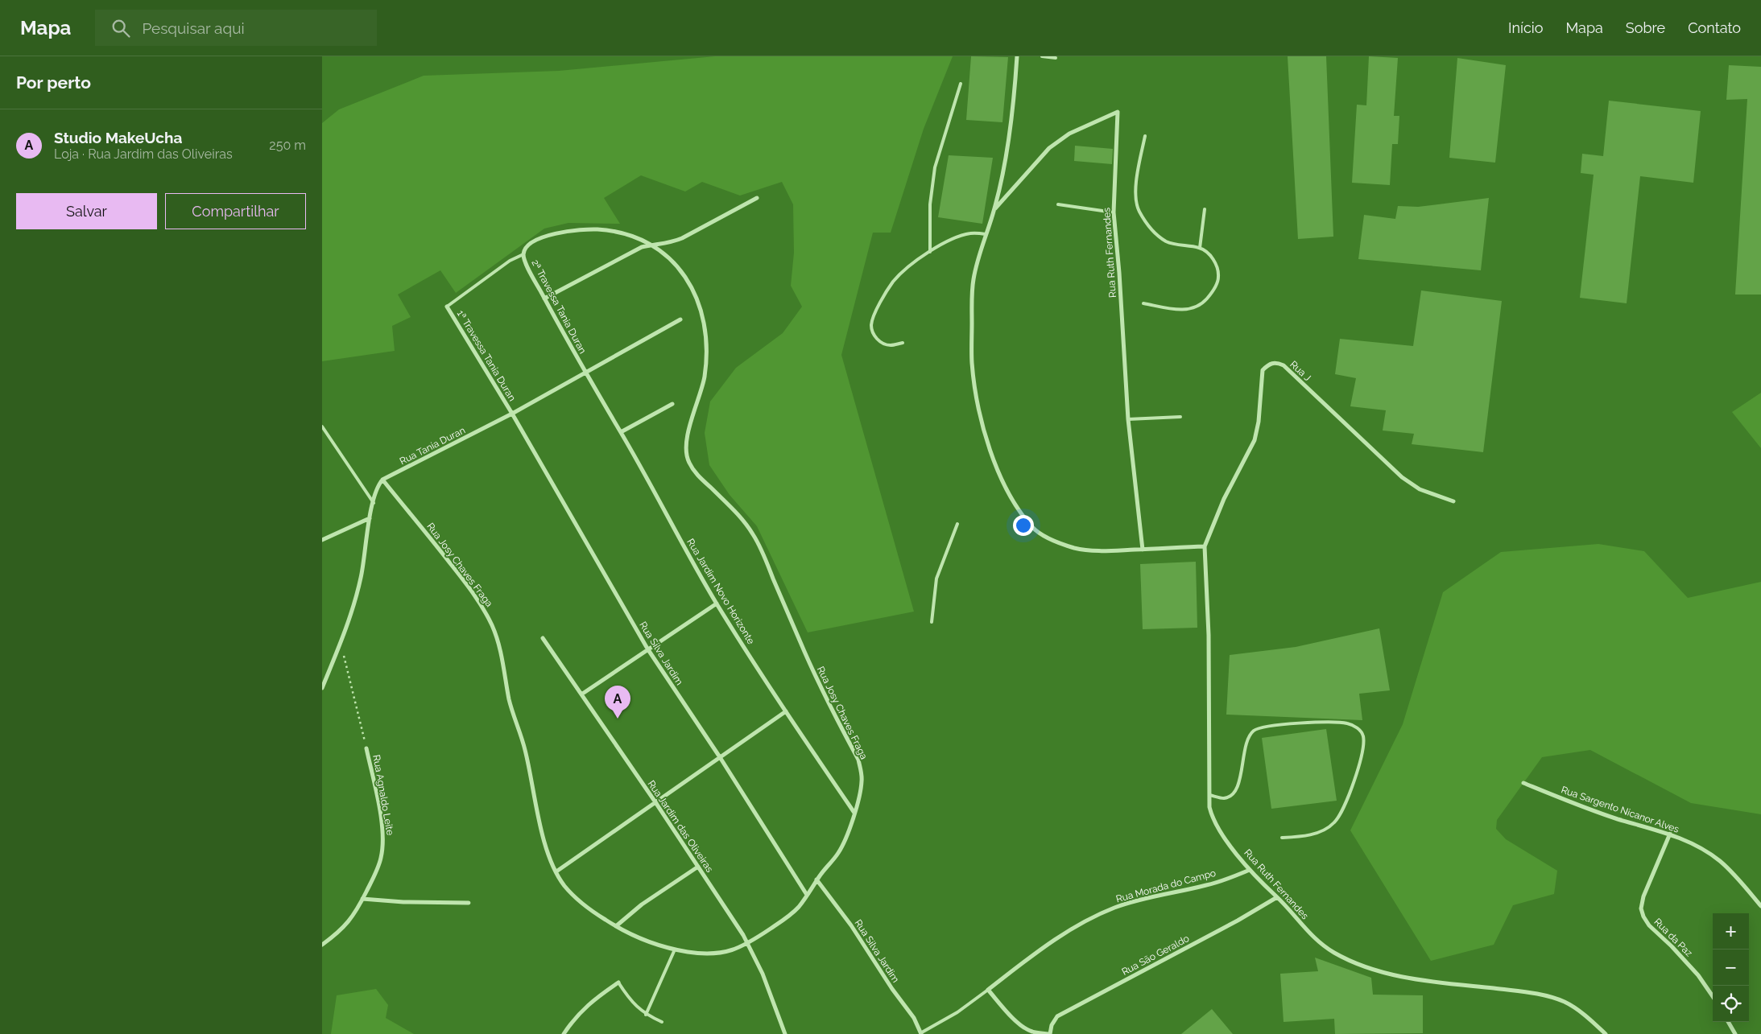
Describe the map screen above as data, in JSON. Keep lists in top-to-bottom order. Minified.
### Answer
{"streets":{"street":["Rua Ruth Fernandes","2ª Travessa Tania Duran","1ª Travessa Tania Duran","Rua J","Rua Tania Duran","Rua Josy Chaves Fraga","Rua Jardim Novo Horizonte","Rua Silva Jardim","Rua Agnaldo Leite","Rua Sargento Nicanor Alves","Rua Jardim das Oliveiras","Rua Morada do Campo","Rua da Paz","Rua São Geraldo"]},"crossings":[["Rua Ruth Fernandes","Rua J"],["Rua Ruth Fernandes","Rua Morada do Campo"],["Rua Ruth Fernandes","Rua São Geraldo"],["2ª Travessa Tania Duran","Rua Tania Duran"],["2ª Travessa Tania Duran","Rua Josy Chaves Fraga"],["2ª Travessa Tania Duran","Rua Jardim Novo Horizonte"],["1ª Travessa Tania Duran","Rua Tania Duran"],["1ª Travessa Tania Duran","Rua Silva Jardim"],["Rua Tania Duran","Rua Josy Chaves Fraga"],["Rua Tania Duran","Rua Jardim Novo Horizonte"],["Rua Tania Duran","Rua Silva Jardim"],["Rua Josy Chaves Fraga","Rua Jardim Novo Horizonte"],["Rua Josy Chaves Fraga","Rua Silva Jardim"],["Rua Josy Chaves Fraga","Rua Jardim das Oliveiras"],["Rua Sargento Nicanor Alves","Rua da Paz"]],"page":{"header":"Mapa","search":"Pesquisar aqui","nav":["Início","Mapa","Sobre","Contato"],"heading":"Por perto","list":[{"mark":"A","name":"Studio MakeUcha","note":"Loja · Rua Jardim das Oliveiras","value":"250 m"}],"buttons":["Salvar","Compartilhar"],"pins":"A","map_buttons":["+","−"]}}
